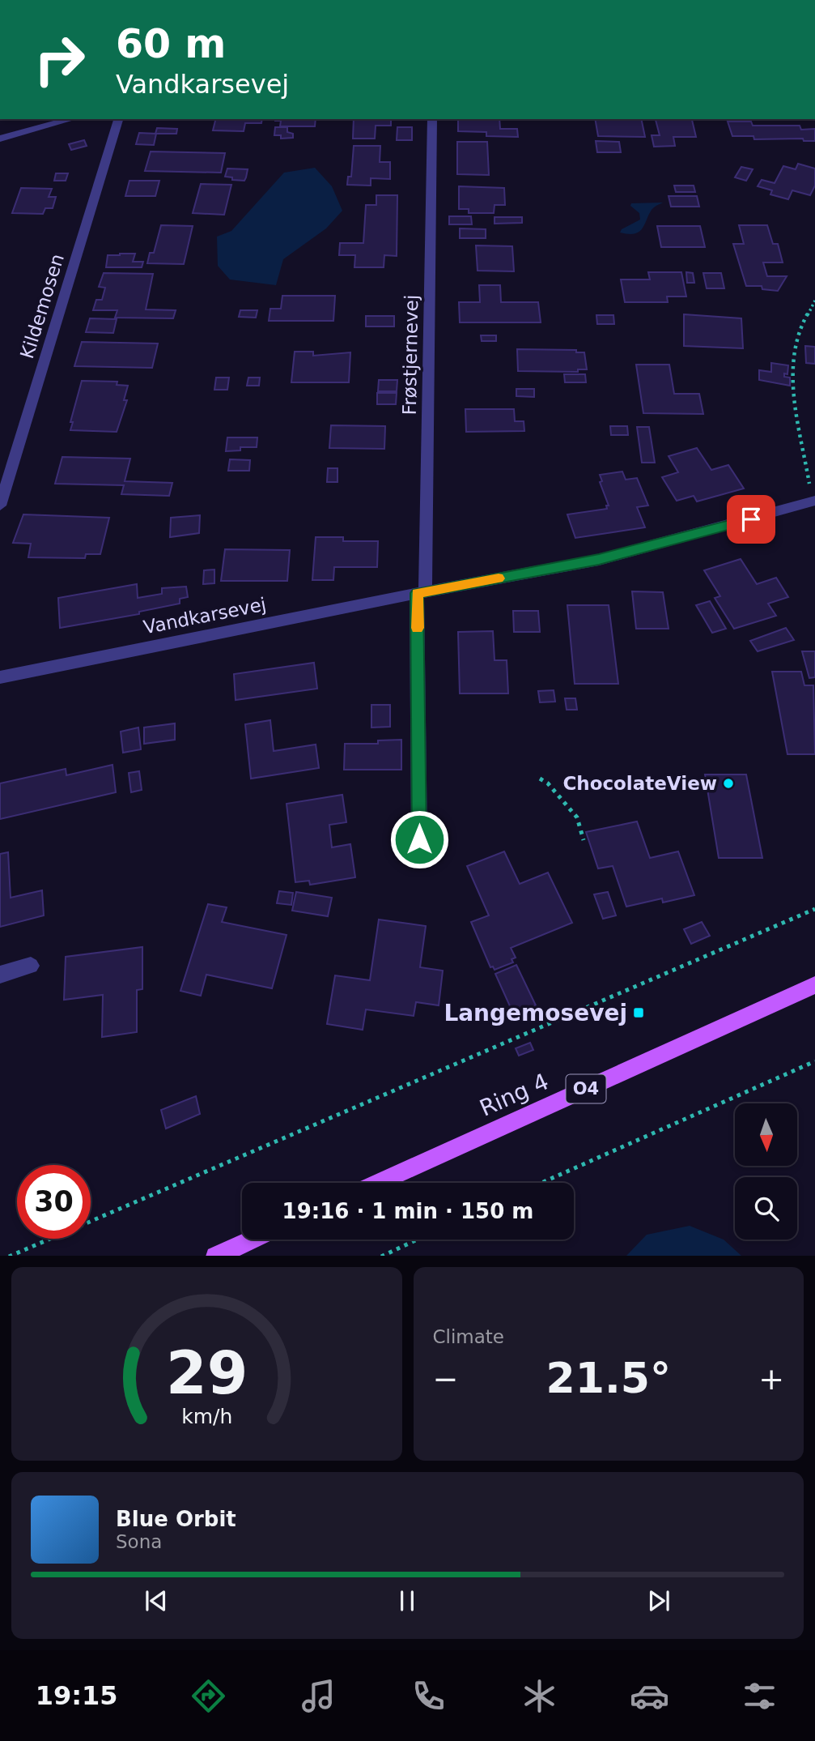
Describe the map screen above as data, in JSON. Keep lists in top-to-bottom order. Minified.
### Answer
{"streets":{"main road":["O4","Ring 4"],"street":["Kildemosen","Frøstjernevej","Vandkarsevej"]},"crossings":[["Frøstjernevej","Vandkarsevej"]],"places":{"other":["ChocolateView"],"transit":["Langemosevej"]},"north":"bottom","page":{"turn":["60 m","Vandkarsevej"],"limit":"30","trip":"19:16 · 1 min · 150 m","tile":"Climate","heat":["−","21.5°","+"],"song":["Blue Orbit","Sona"],"tabs":"19:15","gauge":["29","km/h"]}}
